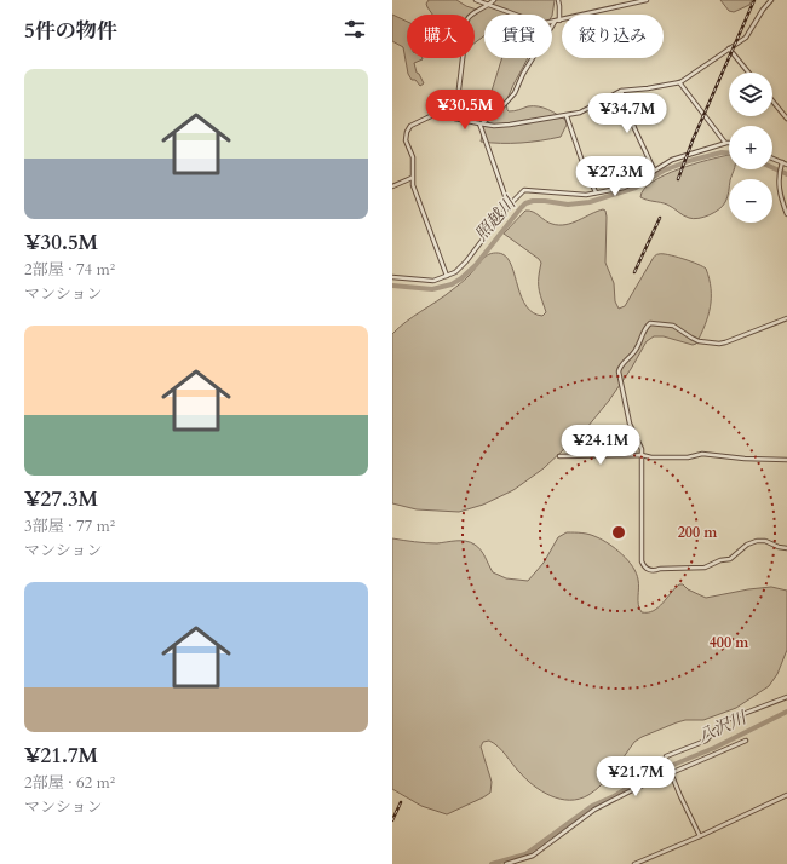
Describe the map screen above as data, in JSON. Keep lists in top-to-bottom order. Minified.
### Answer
{"water":["照越川","八沢川"],"page":{"heading":"5件の物件","chip":["購入","賃貸","絞り込み"],"list":[{"name":"¥30.5M","note":"2部屋 · 74 m² · マンション"},{"name":"¥27.3M","note":"3部屋 · 77 m² · マンション"},{"name":"¥21.7M","note":"2部屋 · 62 m² · マンション"}],"map_buttons":["+","−"],"price":["¥30.5M","¥34.7M","¥27.3M","¥24.1M","¥21.7M"]},"rings":["200 m","400 m"]}
